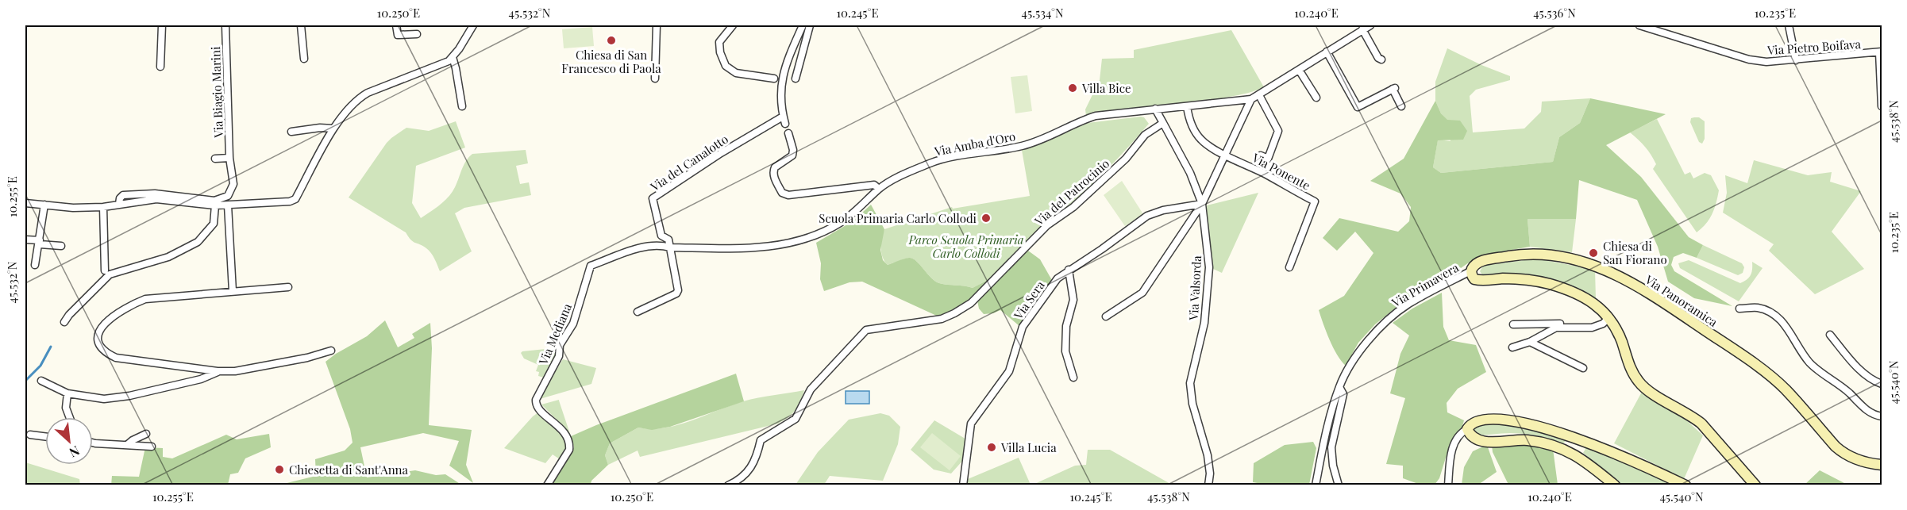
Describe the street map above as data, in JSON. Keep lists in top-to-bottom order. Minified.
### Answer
{"streets":{"street":["Via Pietro Boifava","Via Biagio Marini","Via Amba d'Oro","Via del Canalotto","Via Ponente","Via del Patrocinio","Via Primavera","Via Valsorda","Via Sera","Via Panoramica","Via Mediana"]},"crossings":[["Via Amba d'Oro","Via del Canalotto"],["Via Amba d'Oro","Via Mediana"],["Via del Patrocinio","Via Valsorda"],["Via Primavera","Via Panoramica"],["Via Valsorda","Via Sera"]],"parks":["Parco Scuola Primaria Carlo Collodi"],"places":["Chiesa di San Francesco di Paola","Villa Bice","Scuola Primaria Carlo Collodi","Chiesa di San Fiorano","Villa Lucia","Chiesetta di Sant'Anna"],"north":"bottom right","coordinates":["10.250°E","45.532°N","10.245°E","45.534°N","10.240°E","45.536°N","10.235°E","45.538°N","10.255°E","45.540°N"]}
